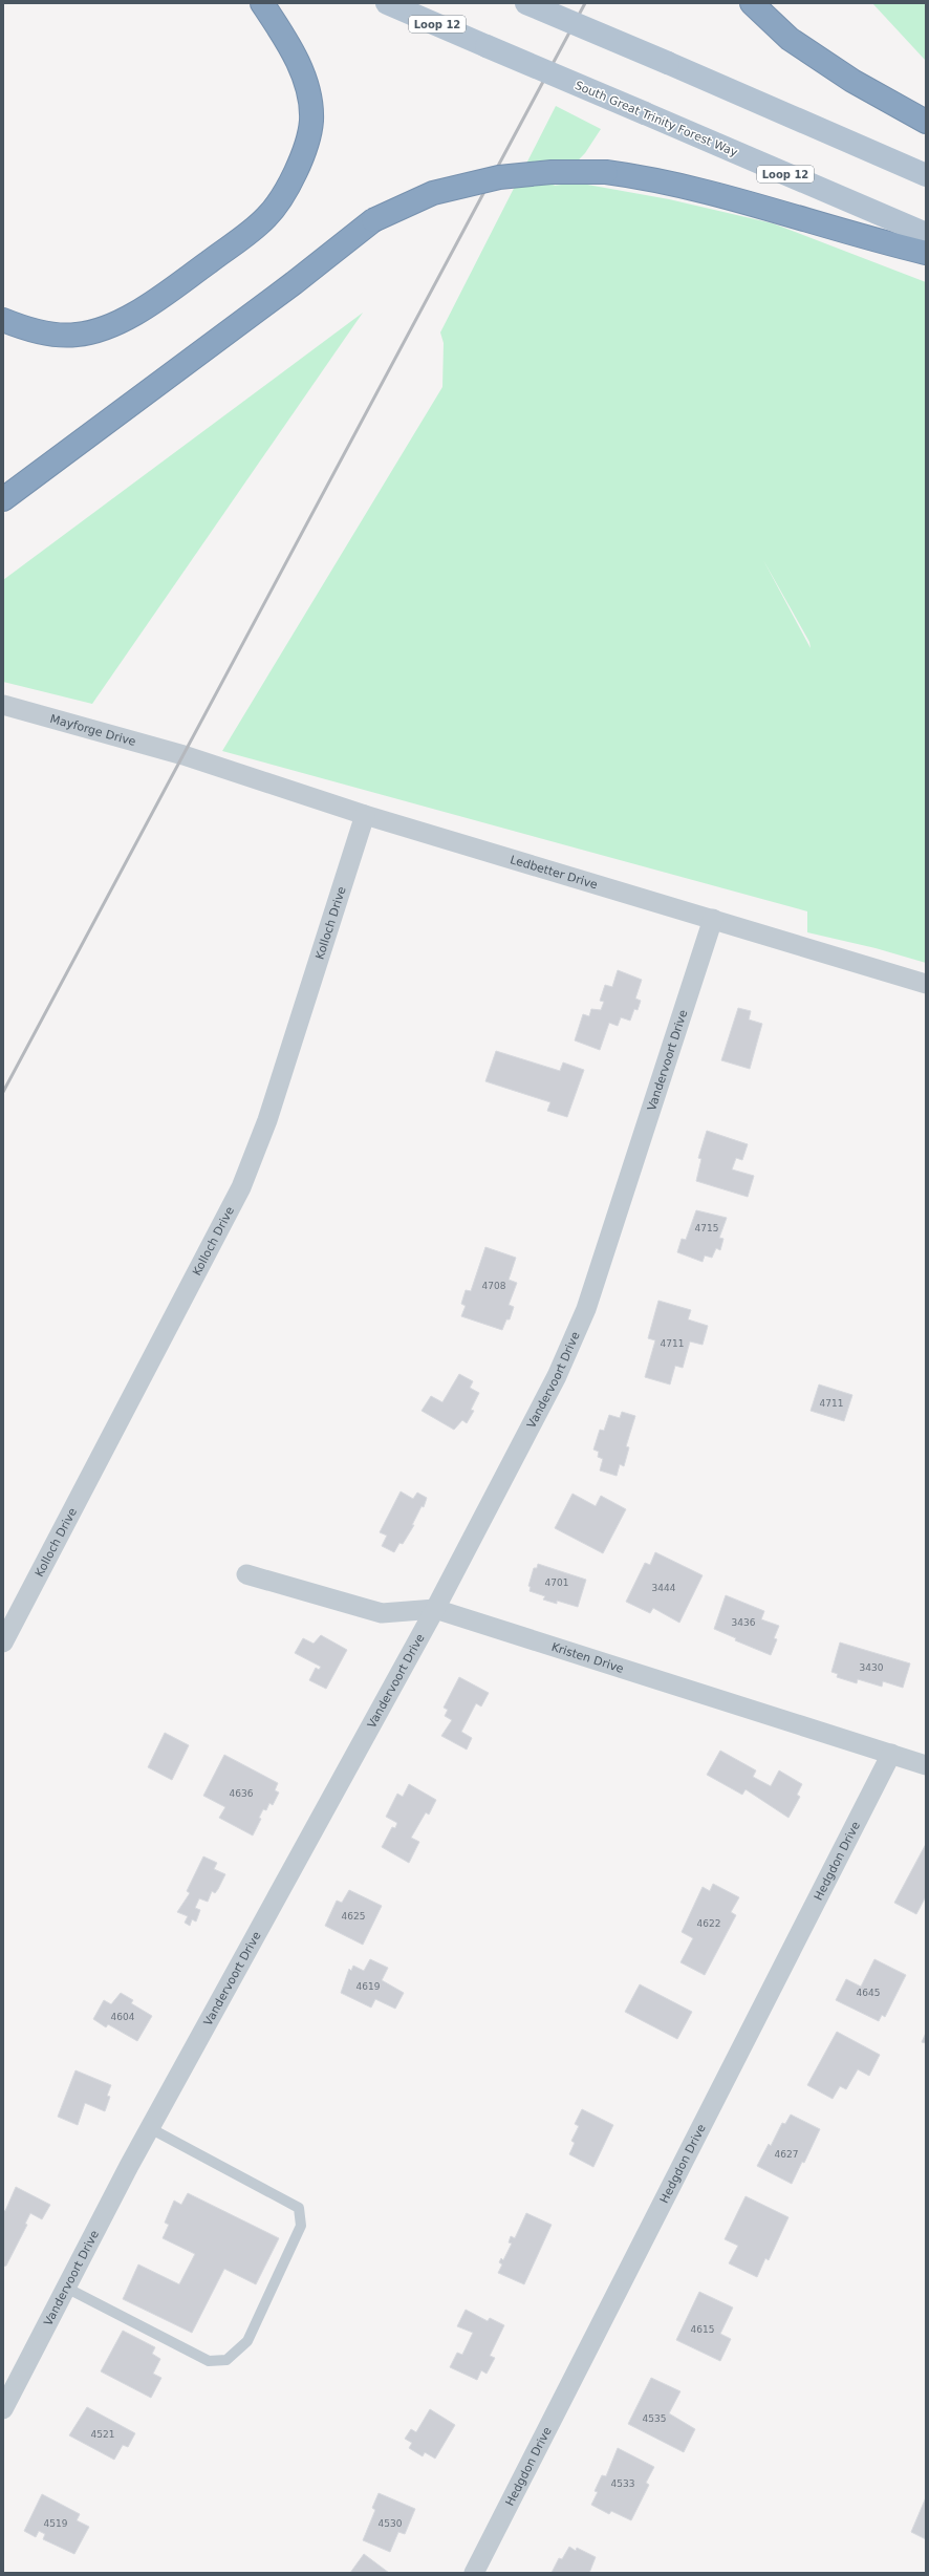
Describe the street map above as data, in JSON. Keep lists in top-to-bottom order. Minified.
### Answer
{"streets":{"main road":["Loop 12","South Great Trinity Forest Way"],"street":["Mayforge Drive","Ledbetter Drive","Kolloch Drive","Vandervoort Drive","Kristen Drive","Hedgdon Drive"]},"crossings":[["Mayforge Drive","Ledbetter Drive"],["Ledbetter Drive","Kolloch Drive"],["Ledbetter Drive","Vandervoort Drive"],["Vandervoort Drive","Kristen Drive"],["Kristen Drive","Hedgdon Drive"]],"house_numbers":["4715","4708","4711","4711","4701","3444","3436","3430","4636","4625","4622","4619","4645","4604","4627","4615","4535","4521","4533","4519","4530"]}
